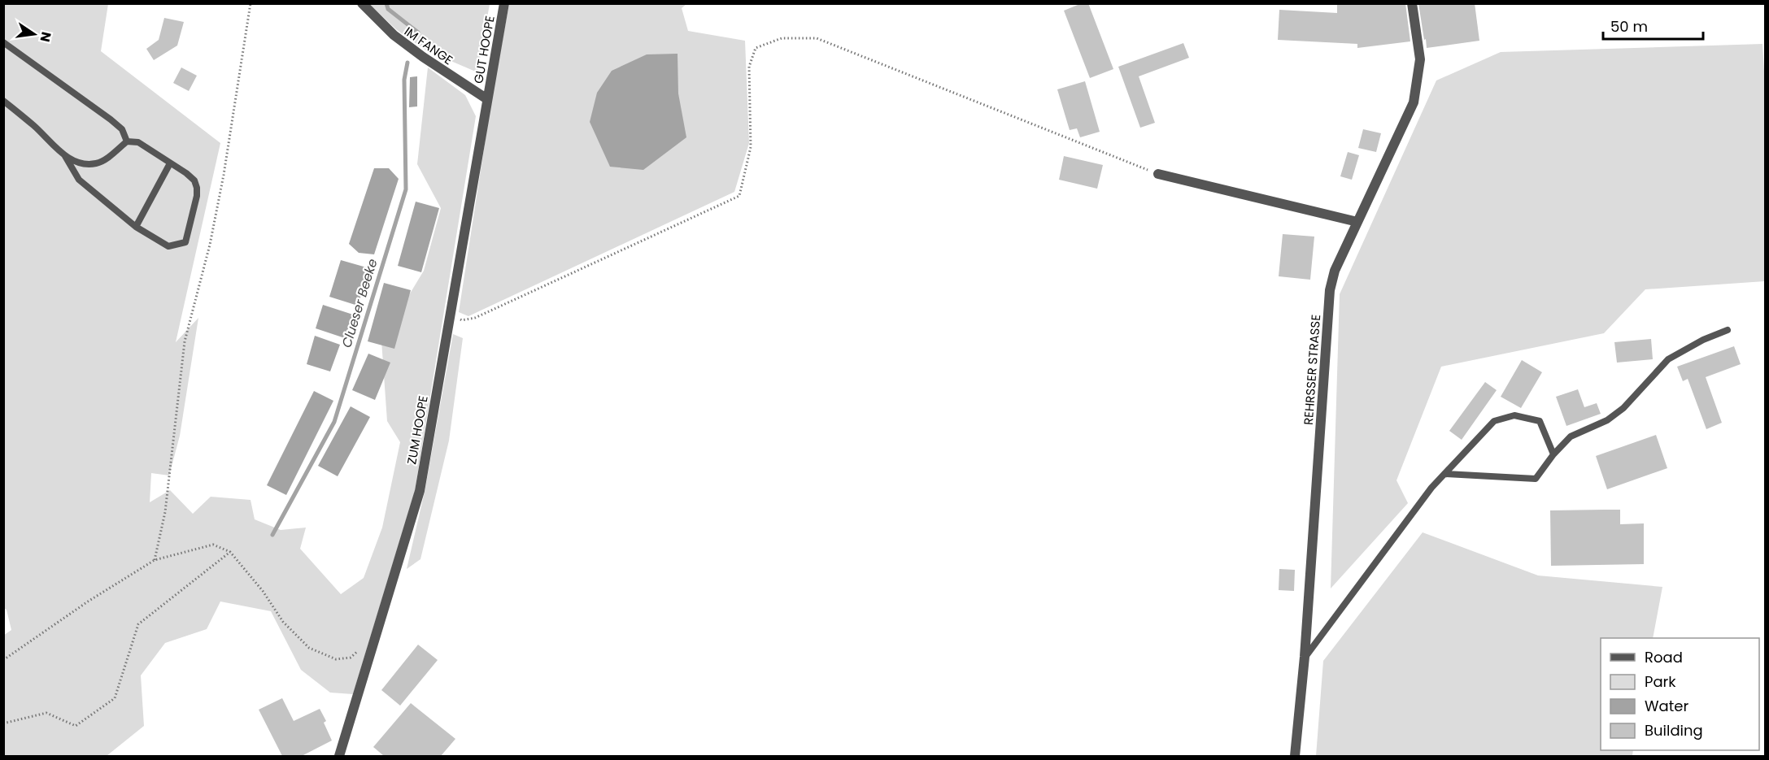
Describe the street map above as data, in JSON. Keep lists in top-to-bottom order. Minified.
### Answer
{"streets":{"street":["IM FANGE","GUT HOOPE","REHRSSER STRASSE","ZUM HOOPE"]},"crossings":[["IM FANGE","GUT HOOPE"],["IM FANGE","ZUM HOOPE"],["GUT HOOPE","ZUM HOOPE"]],"water":["Clueser Beeke"],"legend":["Road","Park","Water","Building"],"scale_bar":"50 m","north":"right"}
